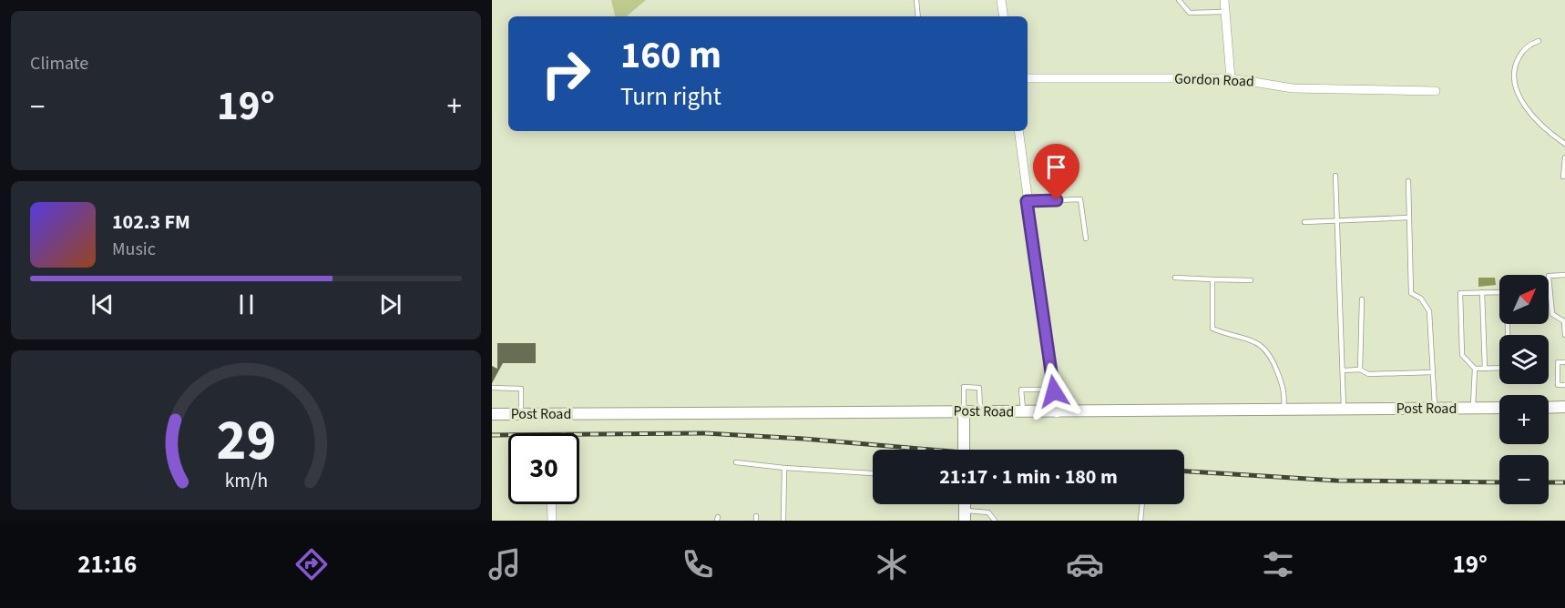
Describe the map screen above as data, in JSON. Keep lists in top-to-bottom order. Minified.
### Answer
{"streets":{"street":["Gordon Road","Post Road"]},"north":"top right","page":{"tile":"Climate","turn":["160 m","Turn right"],"heat":["−","19°","+"],"song":["102.3 FM","Music"],"map_buttons":["+","−"],"limit":"30","trip":"21:17 · 1 min · 180 m","tabs":["21:16","19°"],"gauge":["29","km/h"]}}
